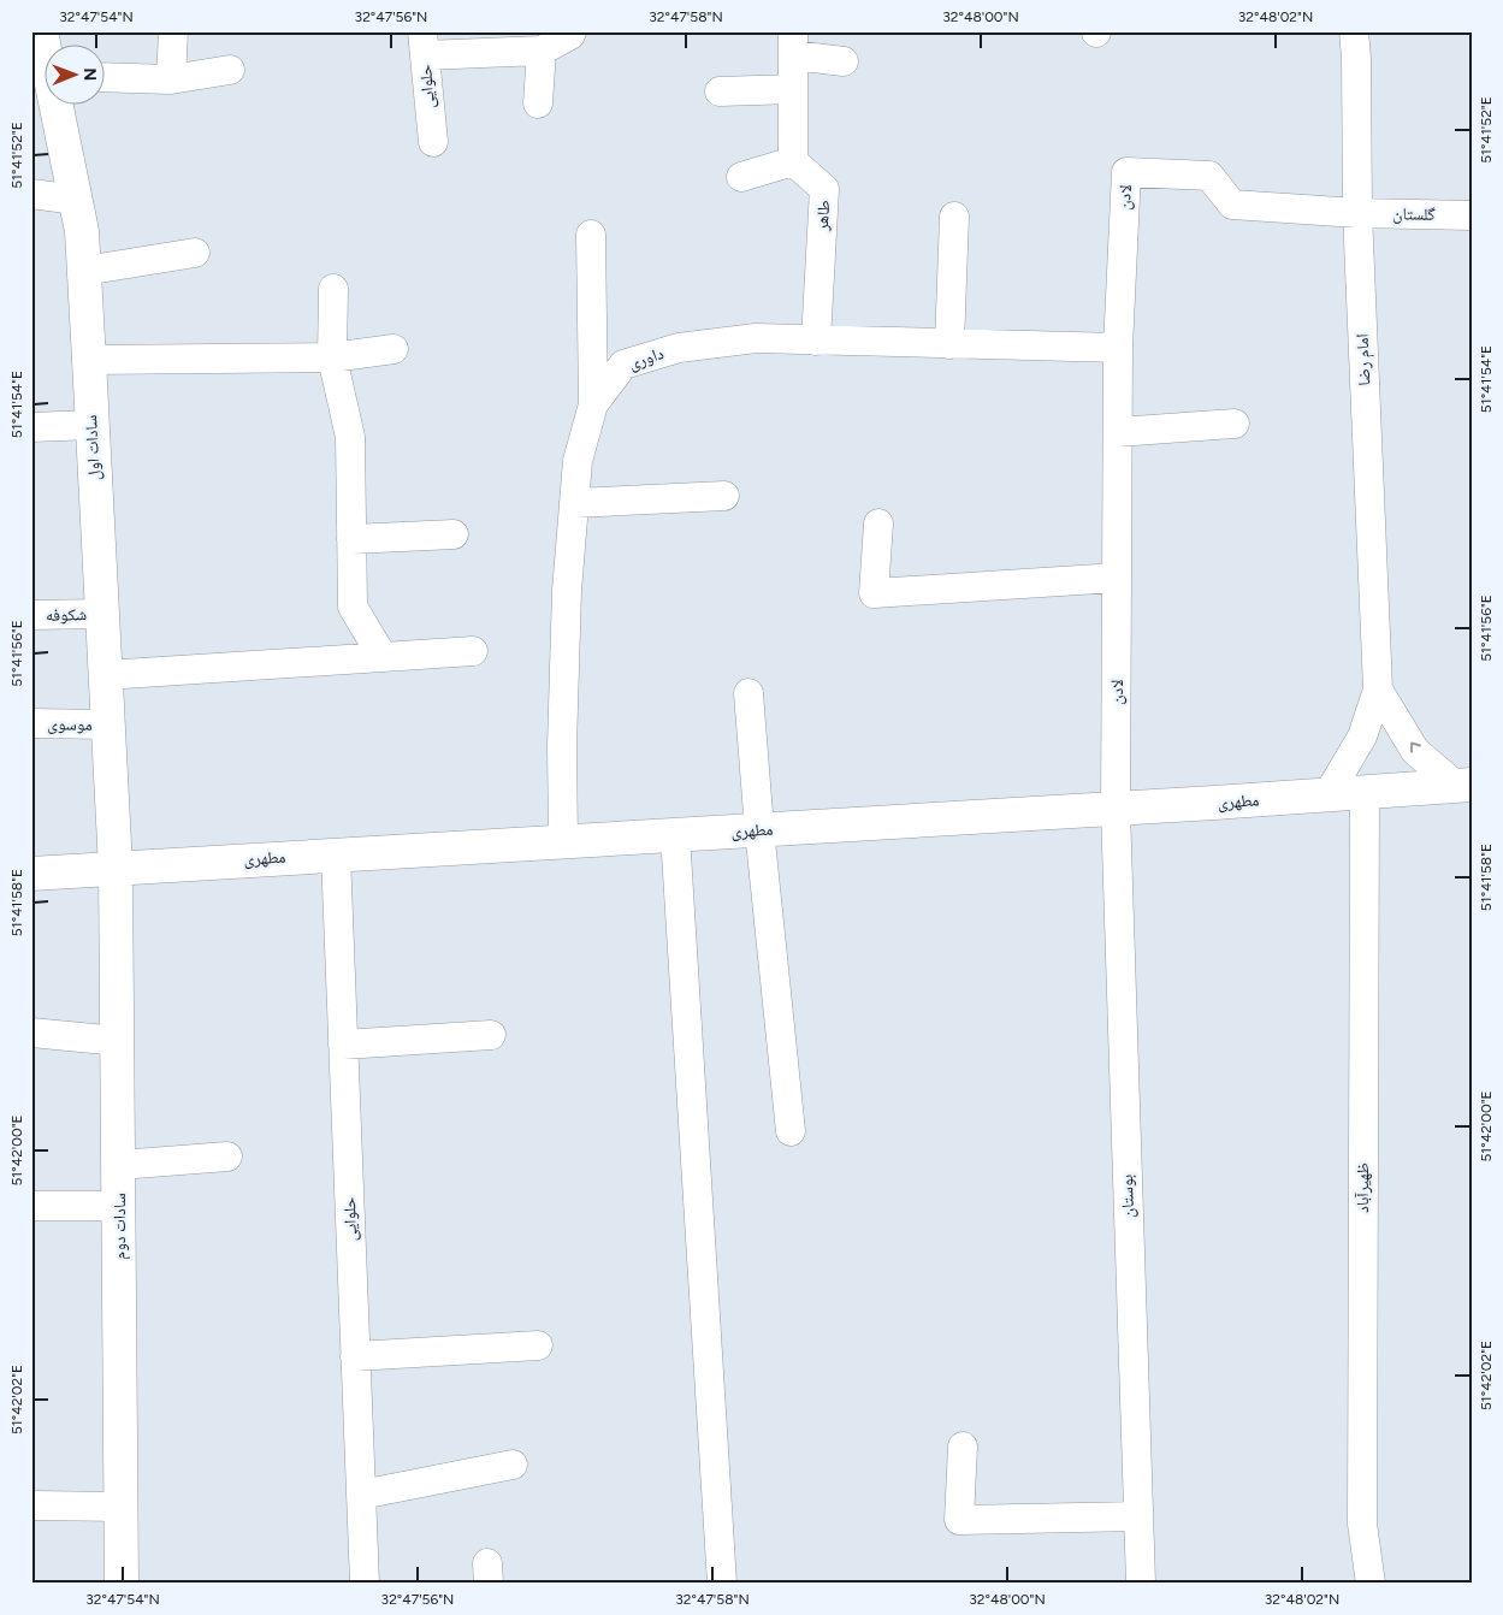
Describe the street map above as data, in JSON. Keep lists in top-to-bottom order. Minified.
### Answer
{"streets":{"street":["حلوایی","لادن","گلستان","طاهر","داوری","امام رضا","سادات اول","شکوفه","موسوی","مطهری","ظهیرآباد","بوستان","سادات دوم"]},"crossings":[["حلوایی","مطهری"],["لادن","گلستان"],["لادن","داوری"],["لادن","امام رضا"],["لادن","مطهری"],["لادن","بوستان"],["گلستان","امام رضا"],["طاهر","داوری"],["داوری","مطهری"],["سادات اول","شکوفه"],["سادات اول","موسوی"],["سادات اول","مطهری"],["سادات اول","سادات دوم"],["مطهری","ظهیرآباد"],["مطهری","بوستان"],["مطهری","سادات دوم"]],"north":"right","coordinates":["32°47'54\"N","32°47'56\"N","32°47'58\"N","32°48'00\"N","32°48'02\"N","51°41'52\"E","51°41'54\"E","51°41'56\"E","51°41'58\"E","51°42'00\"E","51°42'02\"E"]}
